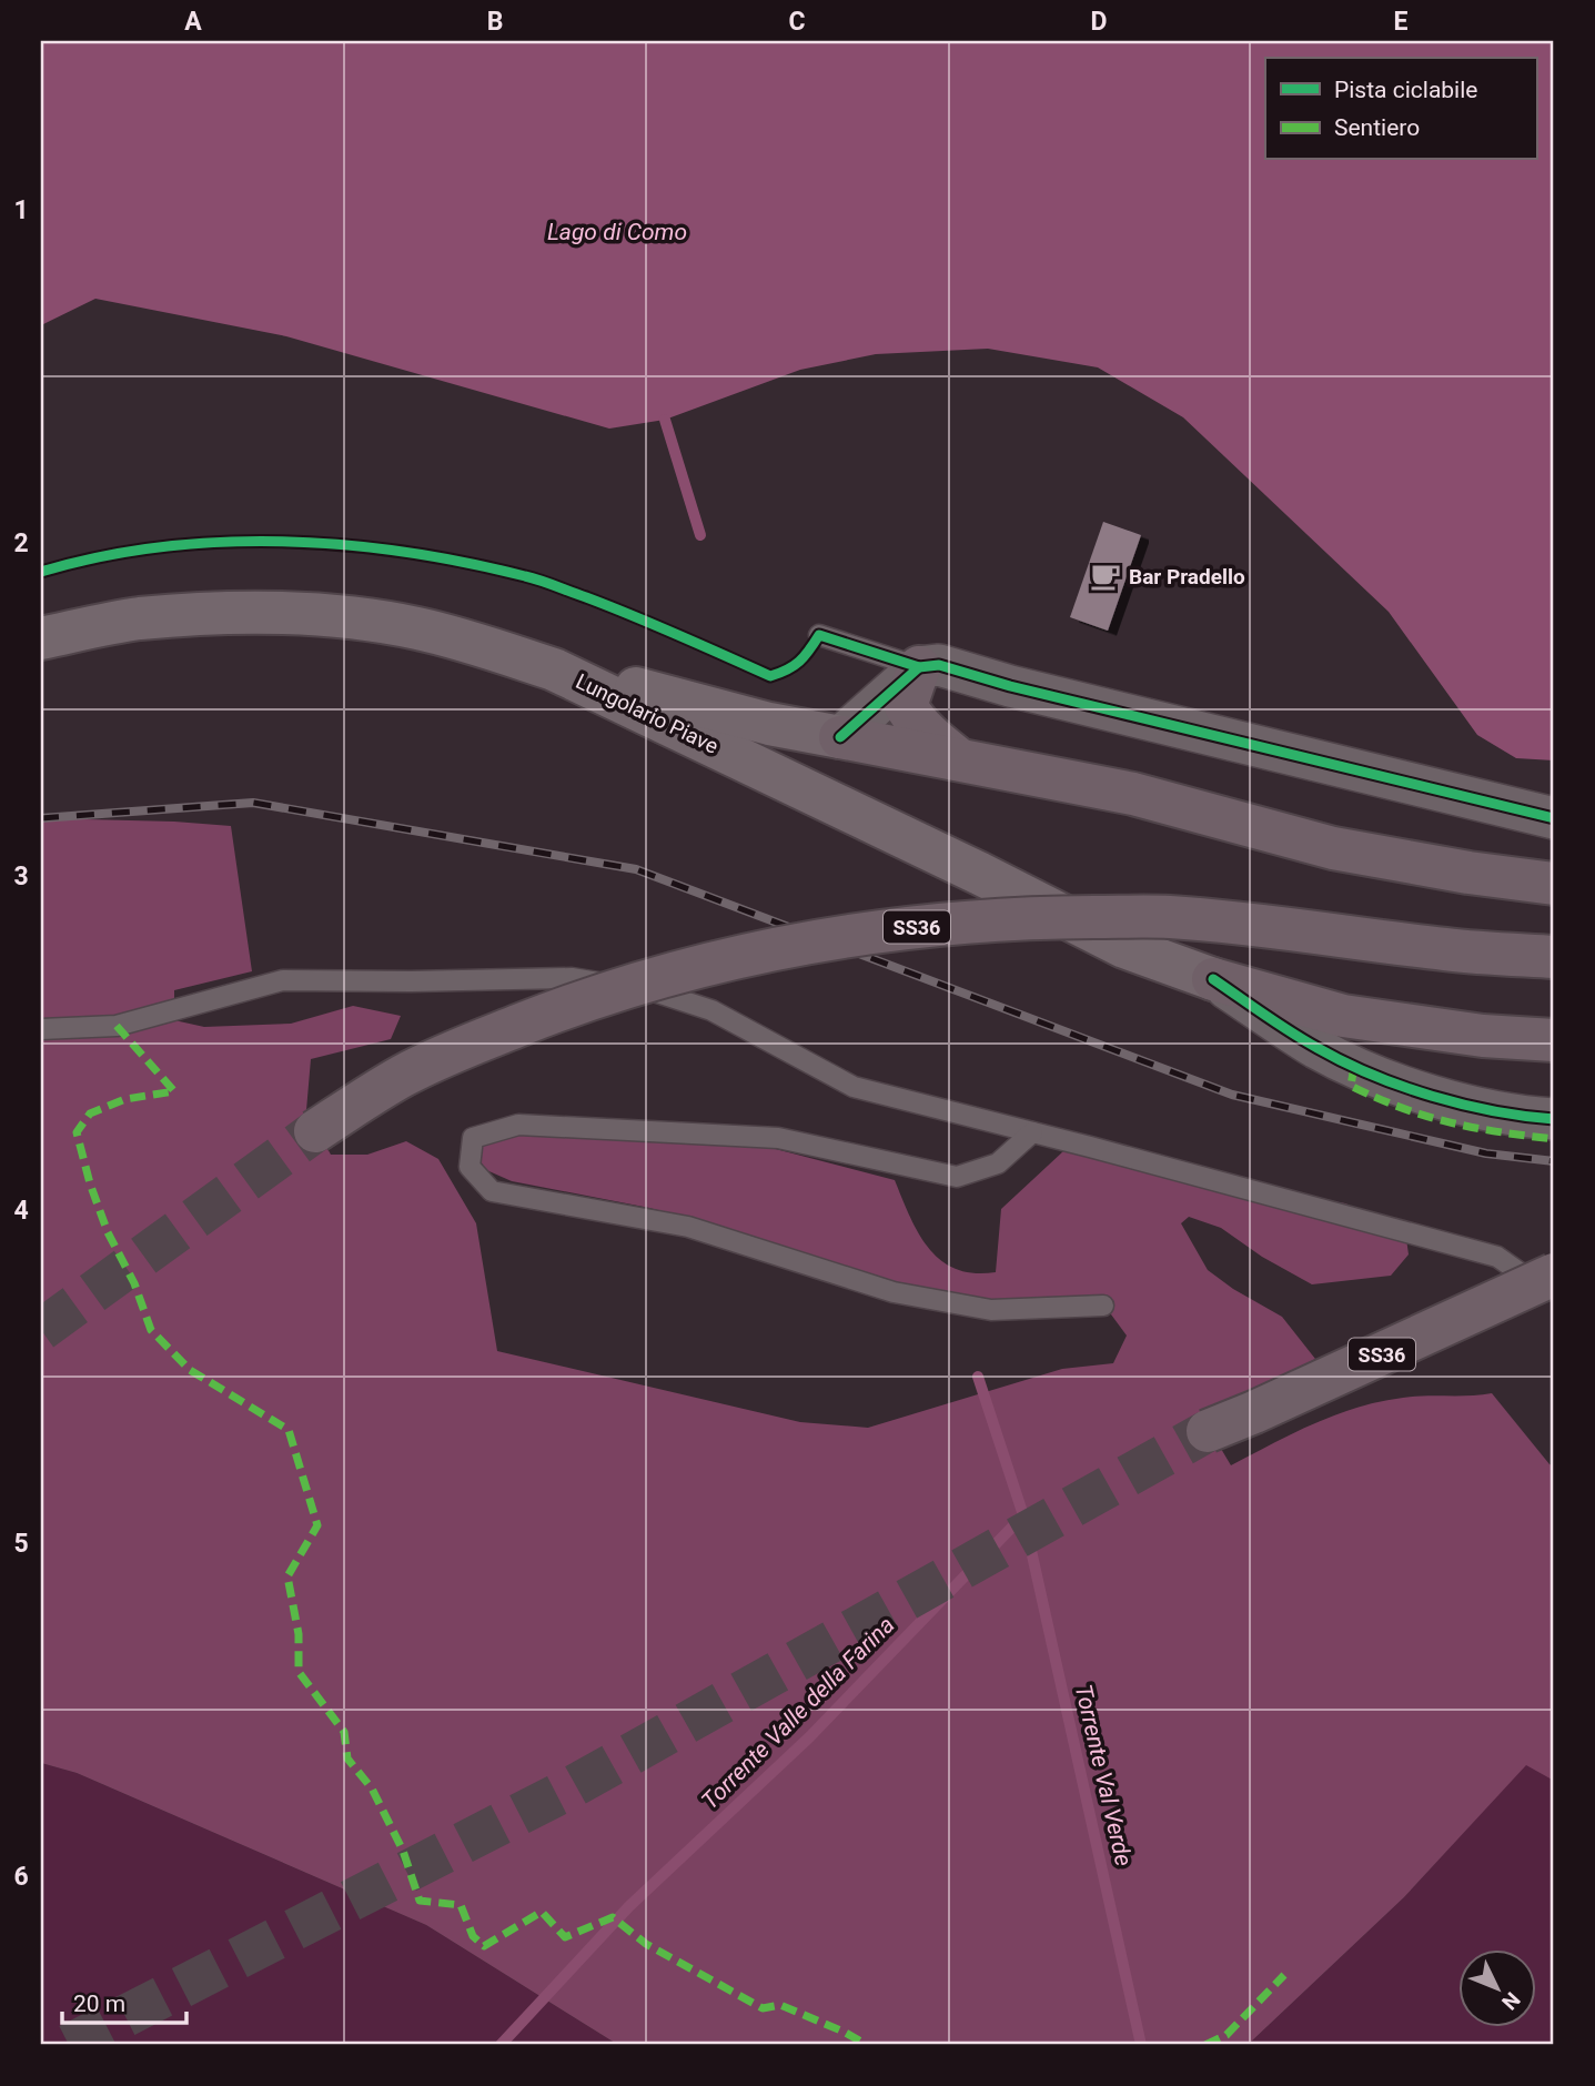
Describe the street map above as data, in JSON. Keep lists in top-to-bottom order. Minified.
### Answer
{"streets":{"highway":["SS36"],"main road":["Lungolario Piave"]},"water":["Lago di Como","Torrente Valle della Farina","Torrente Val Verde"],"places":{"cafe":["Bar Pradello"]},"legend":["Pista ciclabile","Sentiero"],"scale_bar":"20 m","north":"bottom right","grid":{"columns":["A","B","C","D","E"],"rows":["1","2","3","4","5","6"]}}
